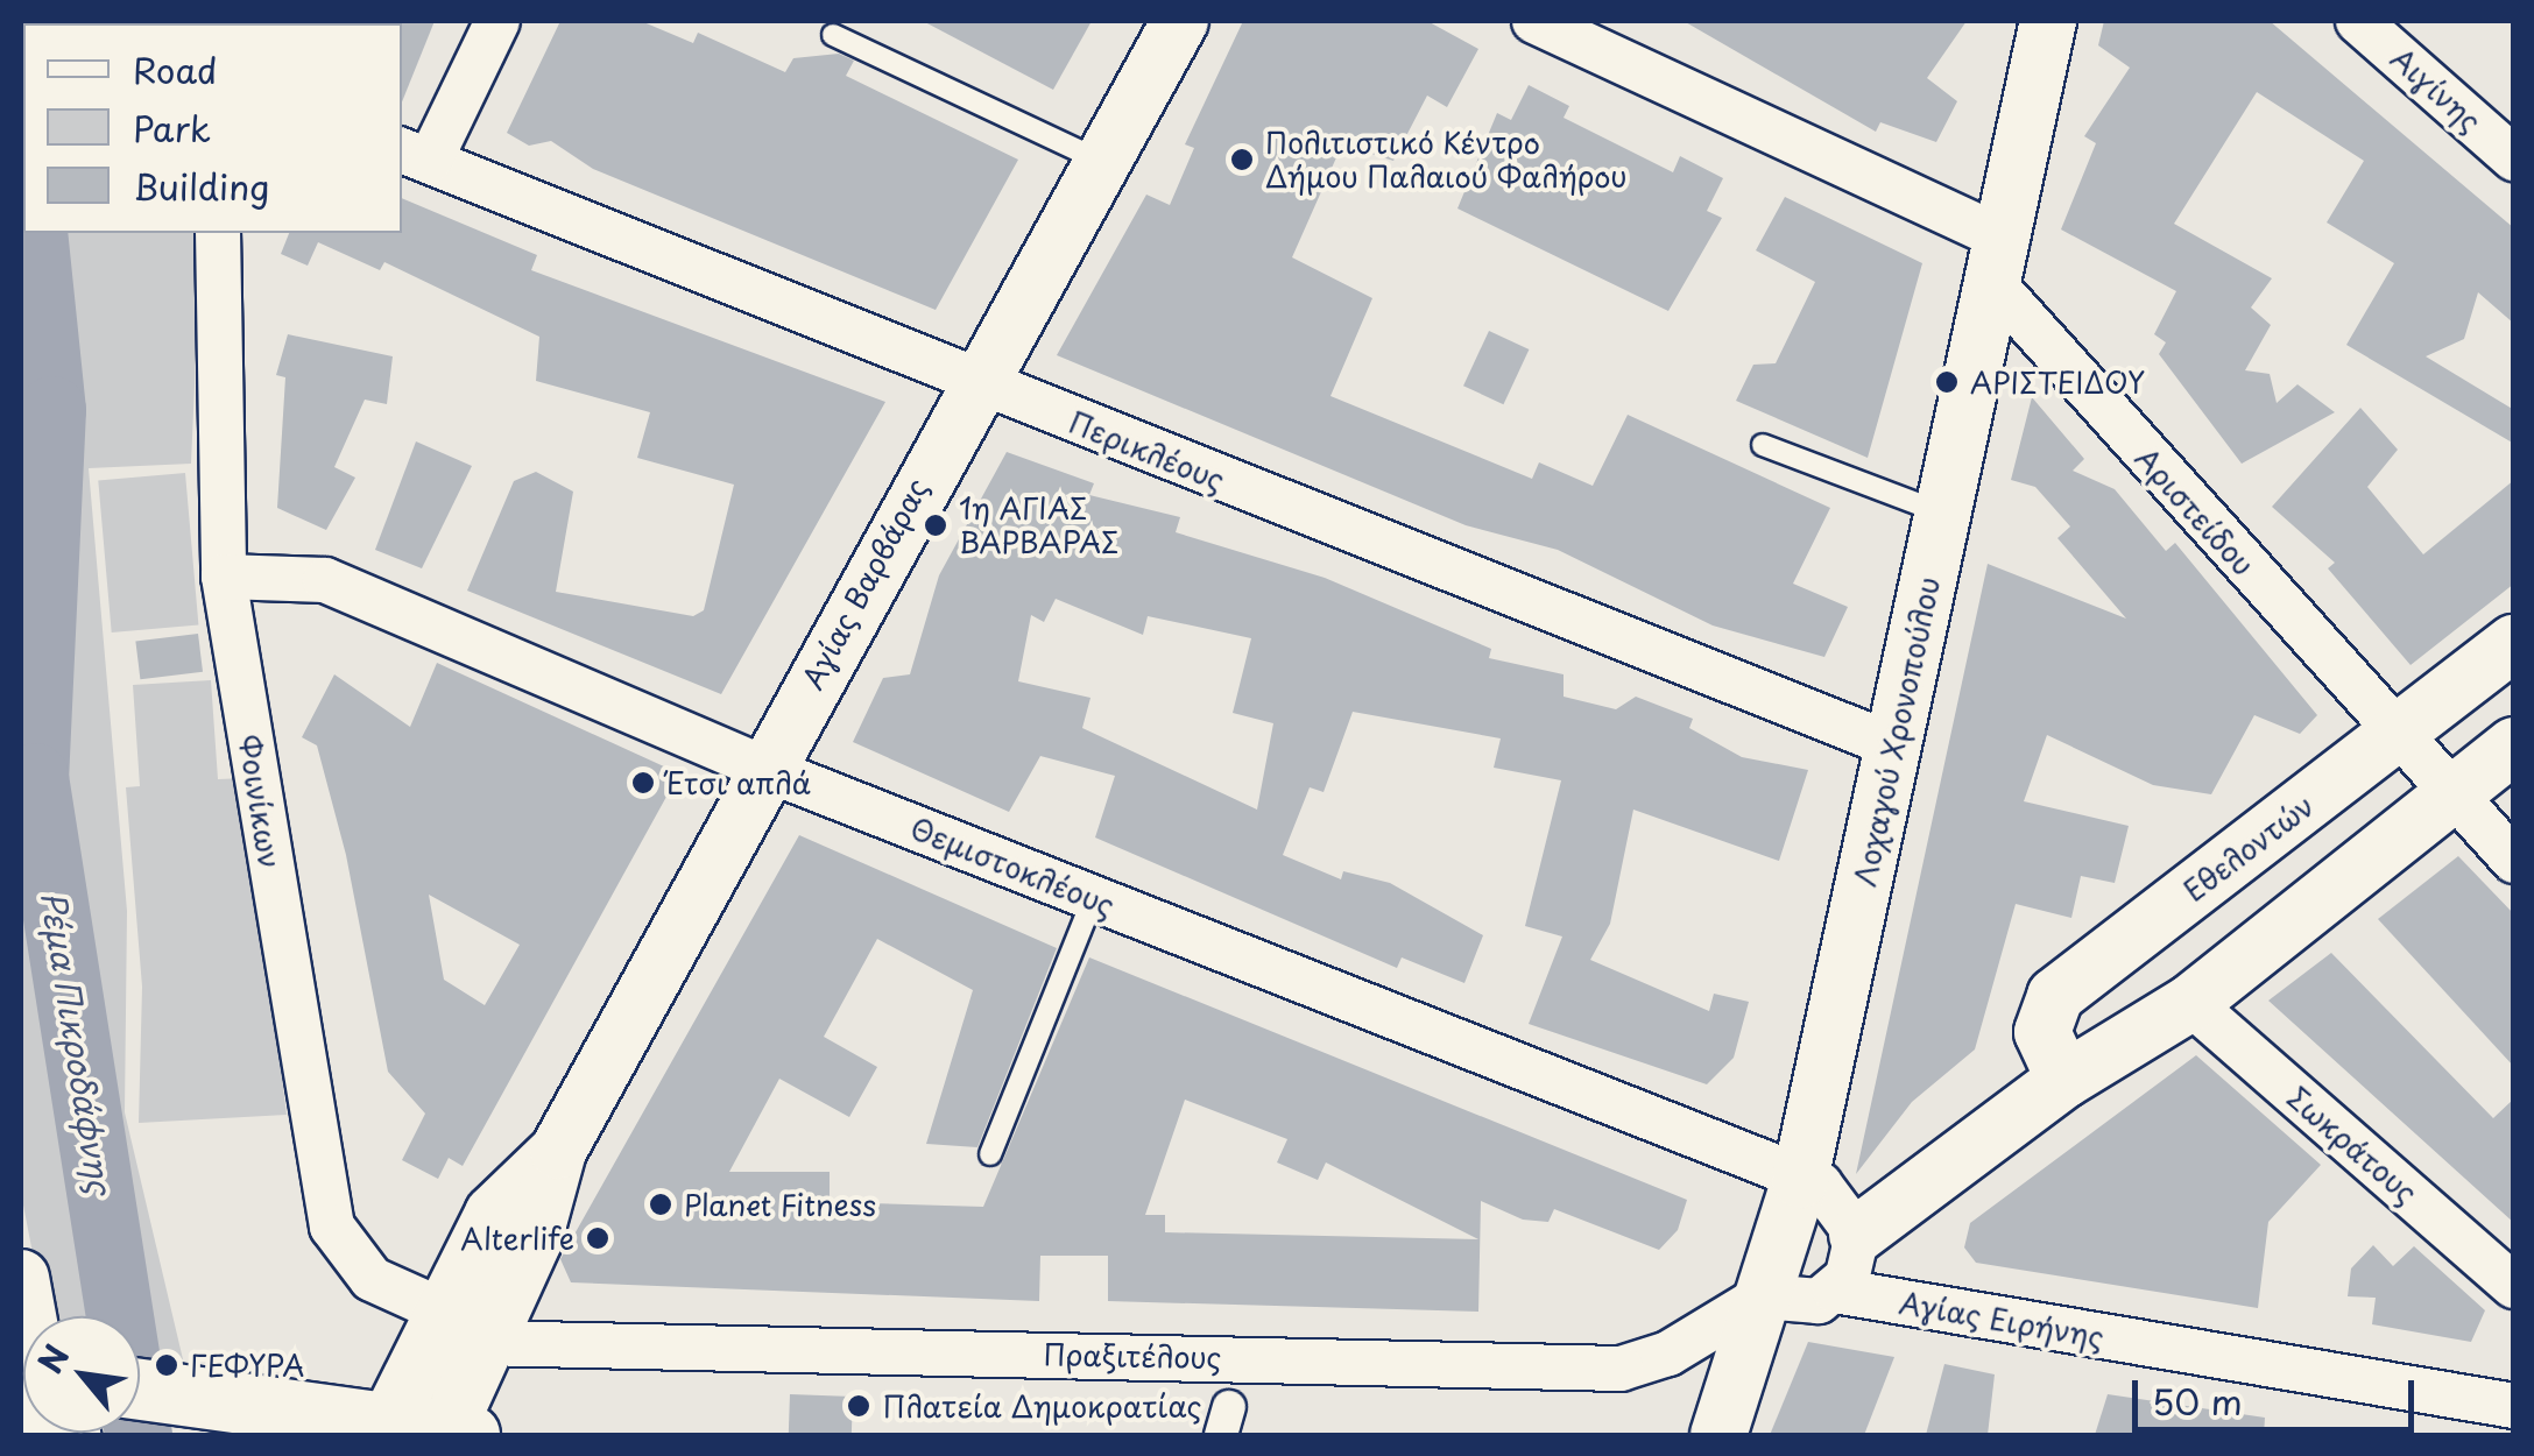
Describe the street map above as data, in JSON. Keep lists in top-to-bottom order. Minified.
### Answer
{"streets":{"street":["Αιγίνης","Περικλέους","Αριστείδου","Αγίας Βαρβάρας","Λοχαγού Χρονοπούλου","Φοινίκων","Εθελοντών","Θεμιστοκλέους","Σωκράτους","Αγίας Ειρήνης","Πραξιτέλους"]},"crossings":[["Περικλέους","Αγίας Βαρβάρας"],["Περικλέους","Λοχαγού Χρονοπούλου"],["Αριστείδου","Λοχαγού Χρονοπούλου"],["Αριστείδου","Εθελοντών"],["Αγίας Βαρβάρας","Φοινίκων"],["Αγίας Βαρβάρας","Θεμιστοκλέους"],["Αγίας Βαρβάρας","Πραξιτέλους"],["Λοχαγού Χρονοπούλου","Θεμιστοκλέους"],["Λοχαγού Χρονοπούλου","Πραξιτέλους"],["Φοινίκων","Θεμιστοκλέους"],["Φοινίκων","Πραξιτέλους"]],"water":["Ρέμα Πικροδάφνης"],"places":["Πολιτιστικό Κέντρο Δήμου Παλαιού Φαλήρου","ΑΡΙΣΤΕΙΔΟΥ","1η ΑΓΙΑΣ ΒΑΡΒΑΡΑΣ","Έτσι απλά","Planet Fitness","Alterlife","ΓΕΦΥΡΑ","Πλατεία Δημοκρατίας"],"legend":["Road","Park","Building"],"scale_bar":"50 m","north":"top left"}
